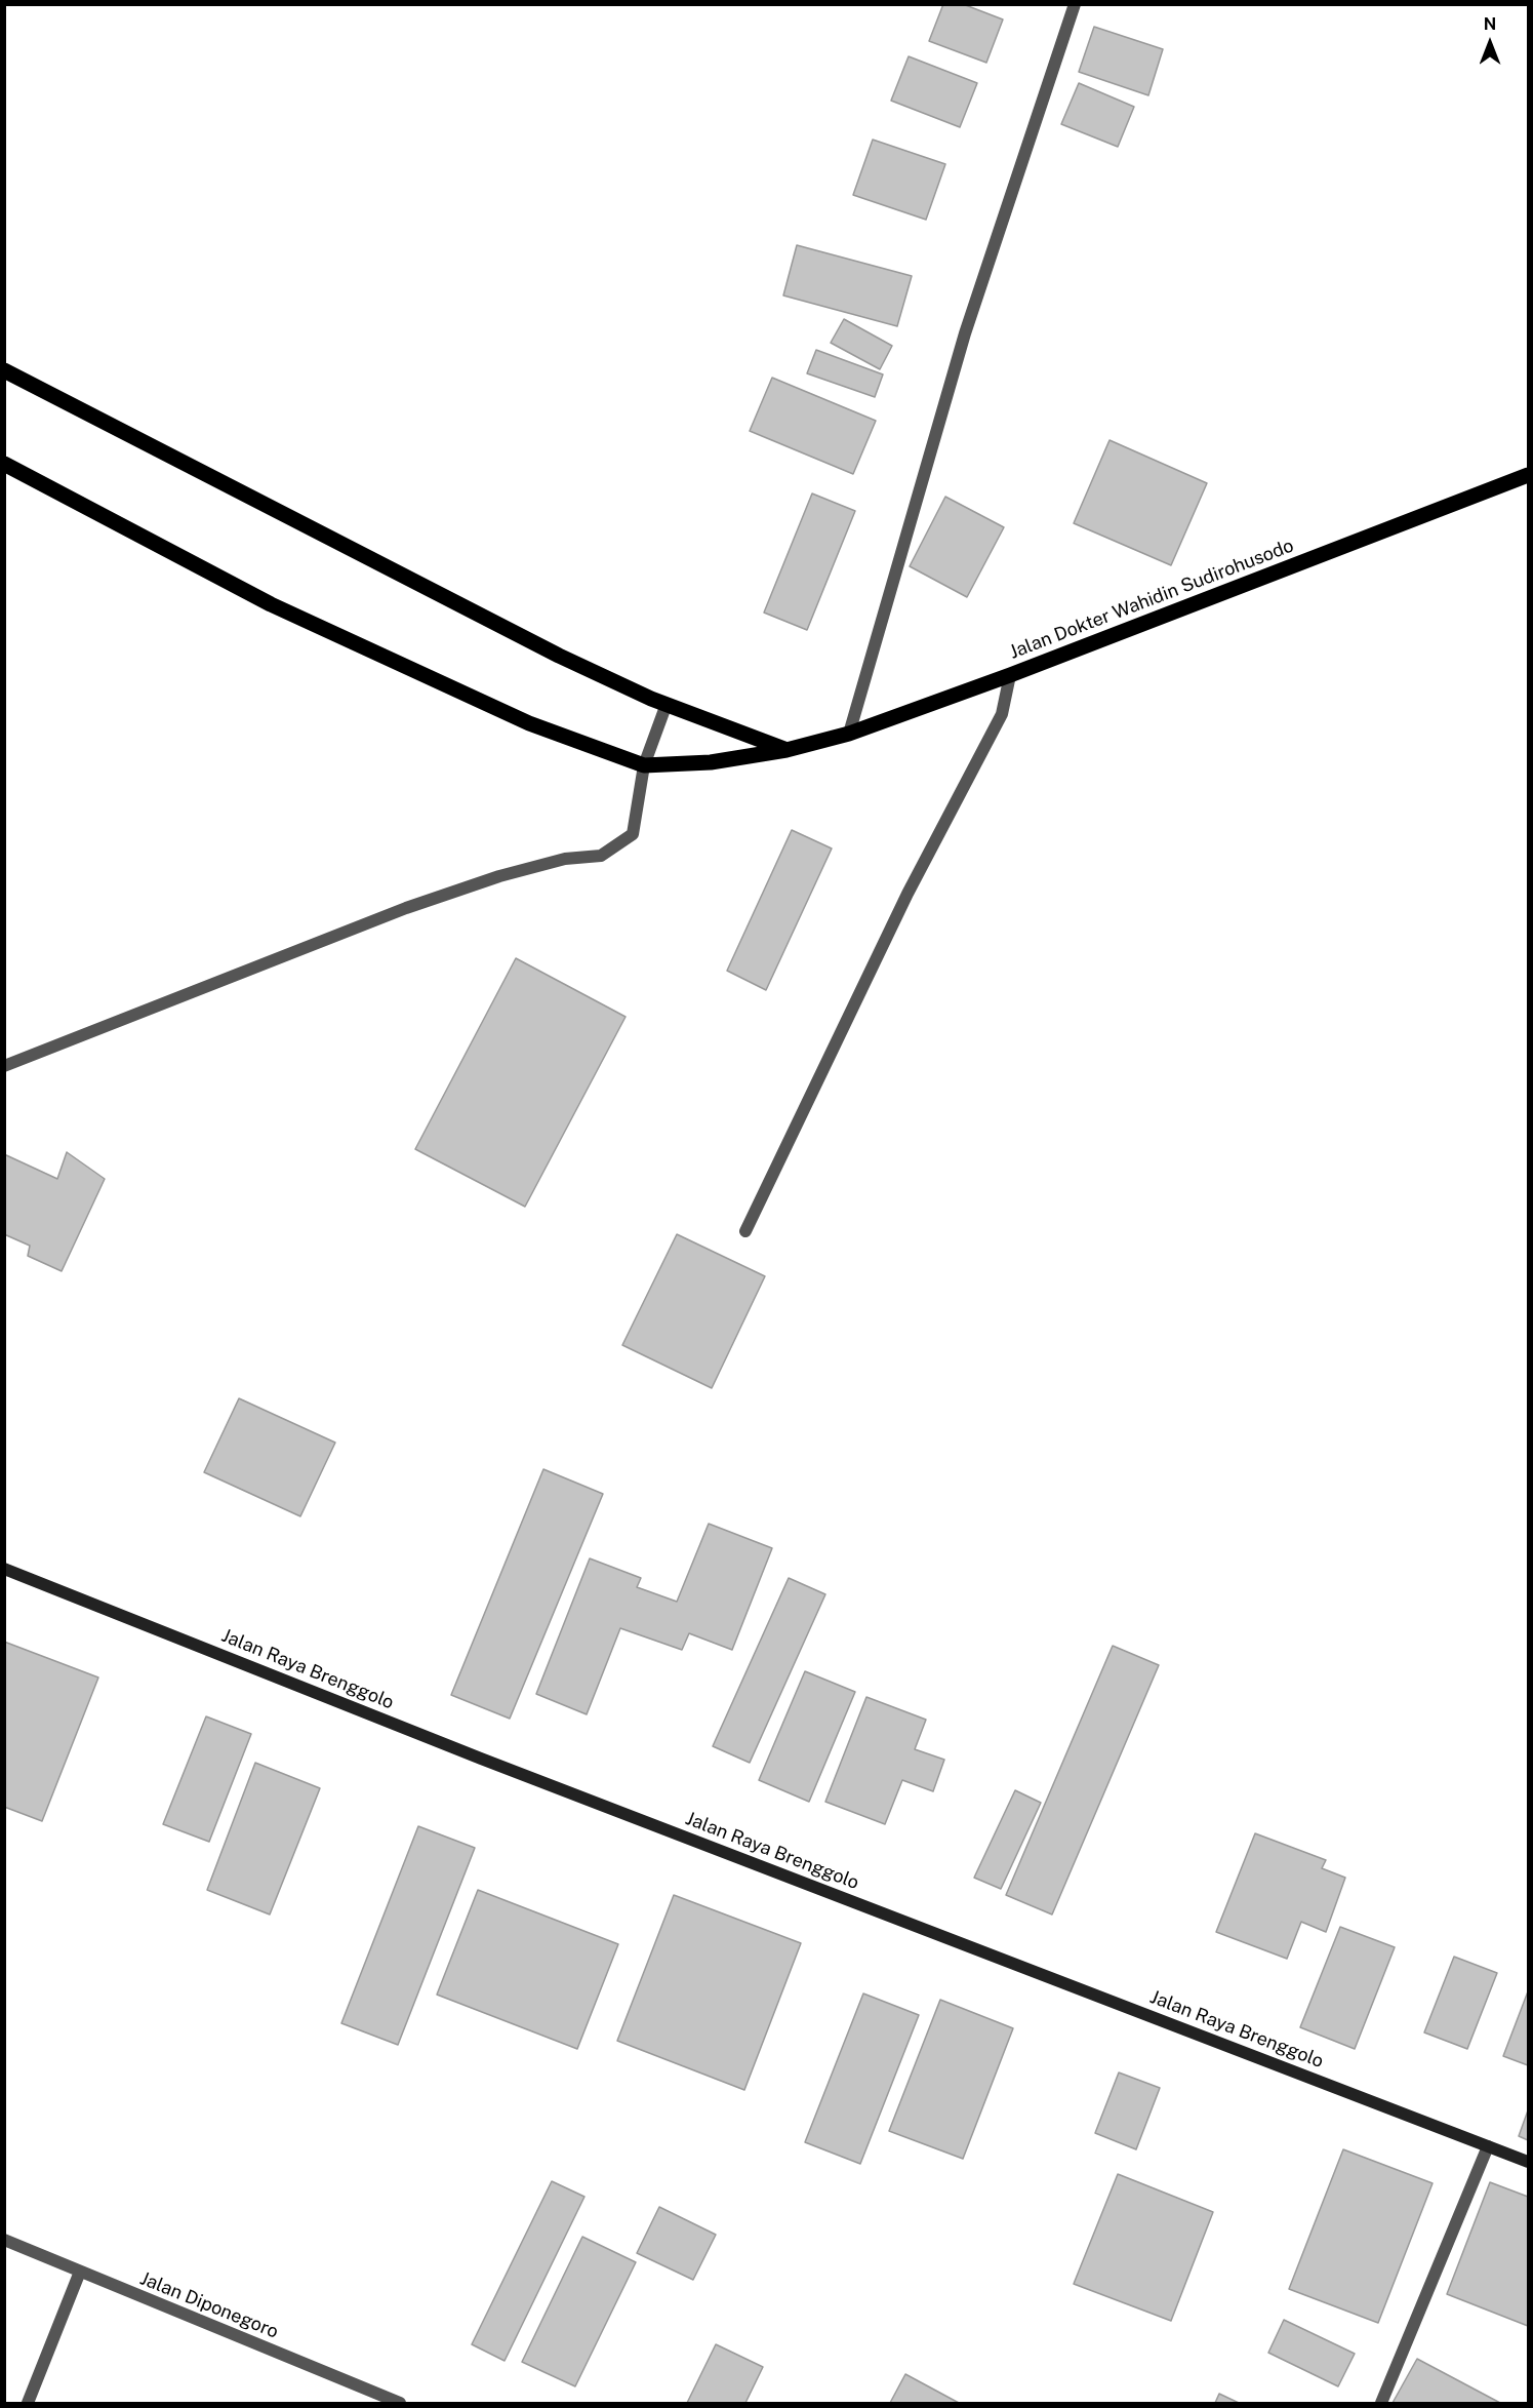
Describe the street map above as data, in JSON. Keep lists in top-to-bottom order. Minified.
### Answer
{"streets":{"main road":["Jalan Dokter Wahidin Sudirohusodo","Jalan Raya Brenggolo"],"street":["Jalan Diponegoro"]},"north":"top"}
